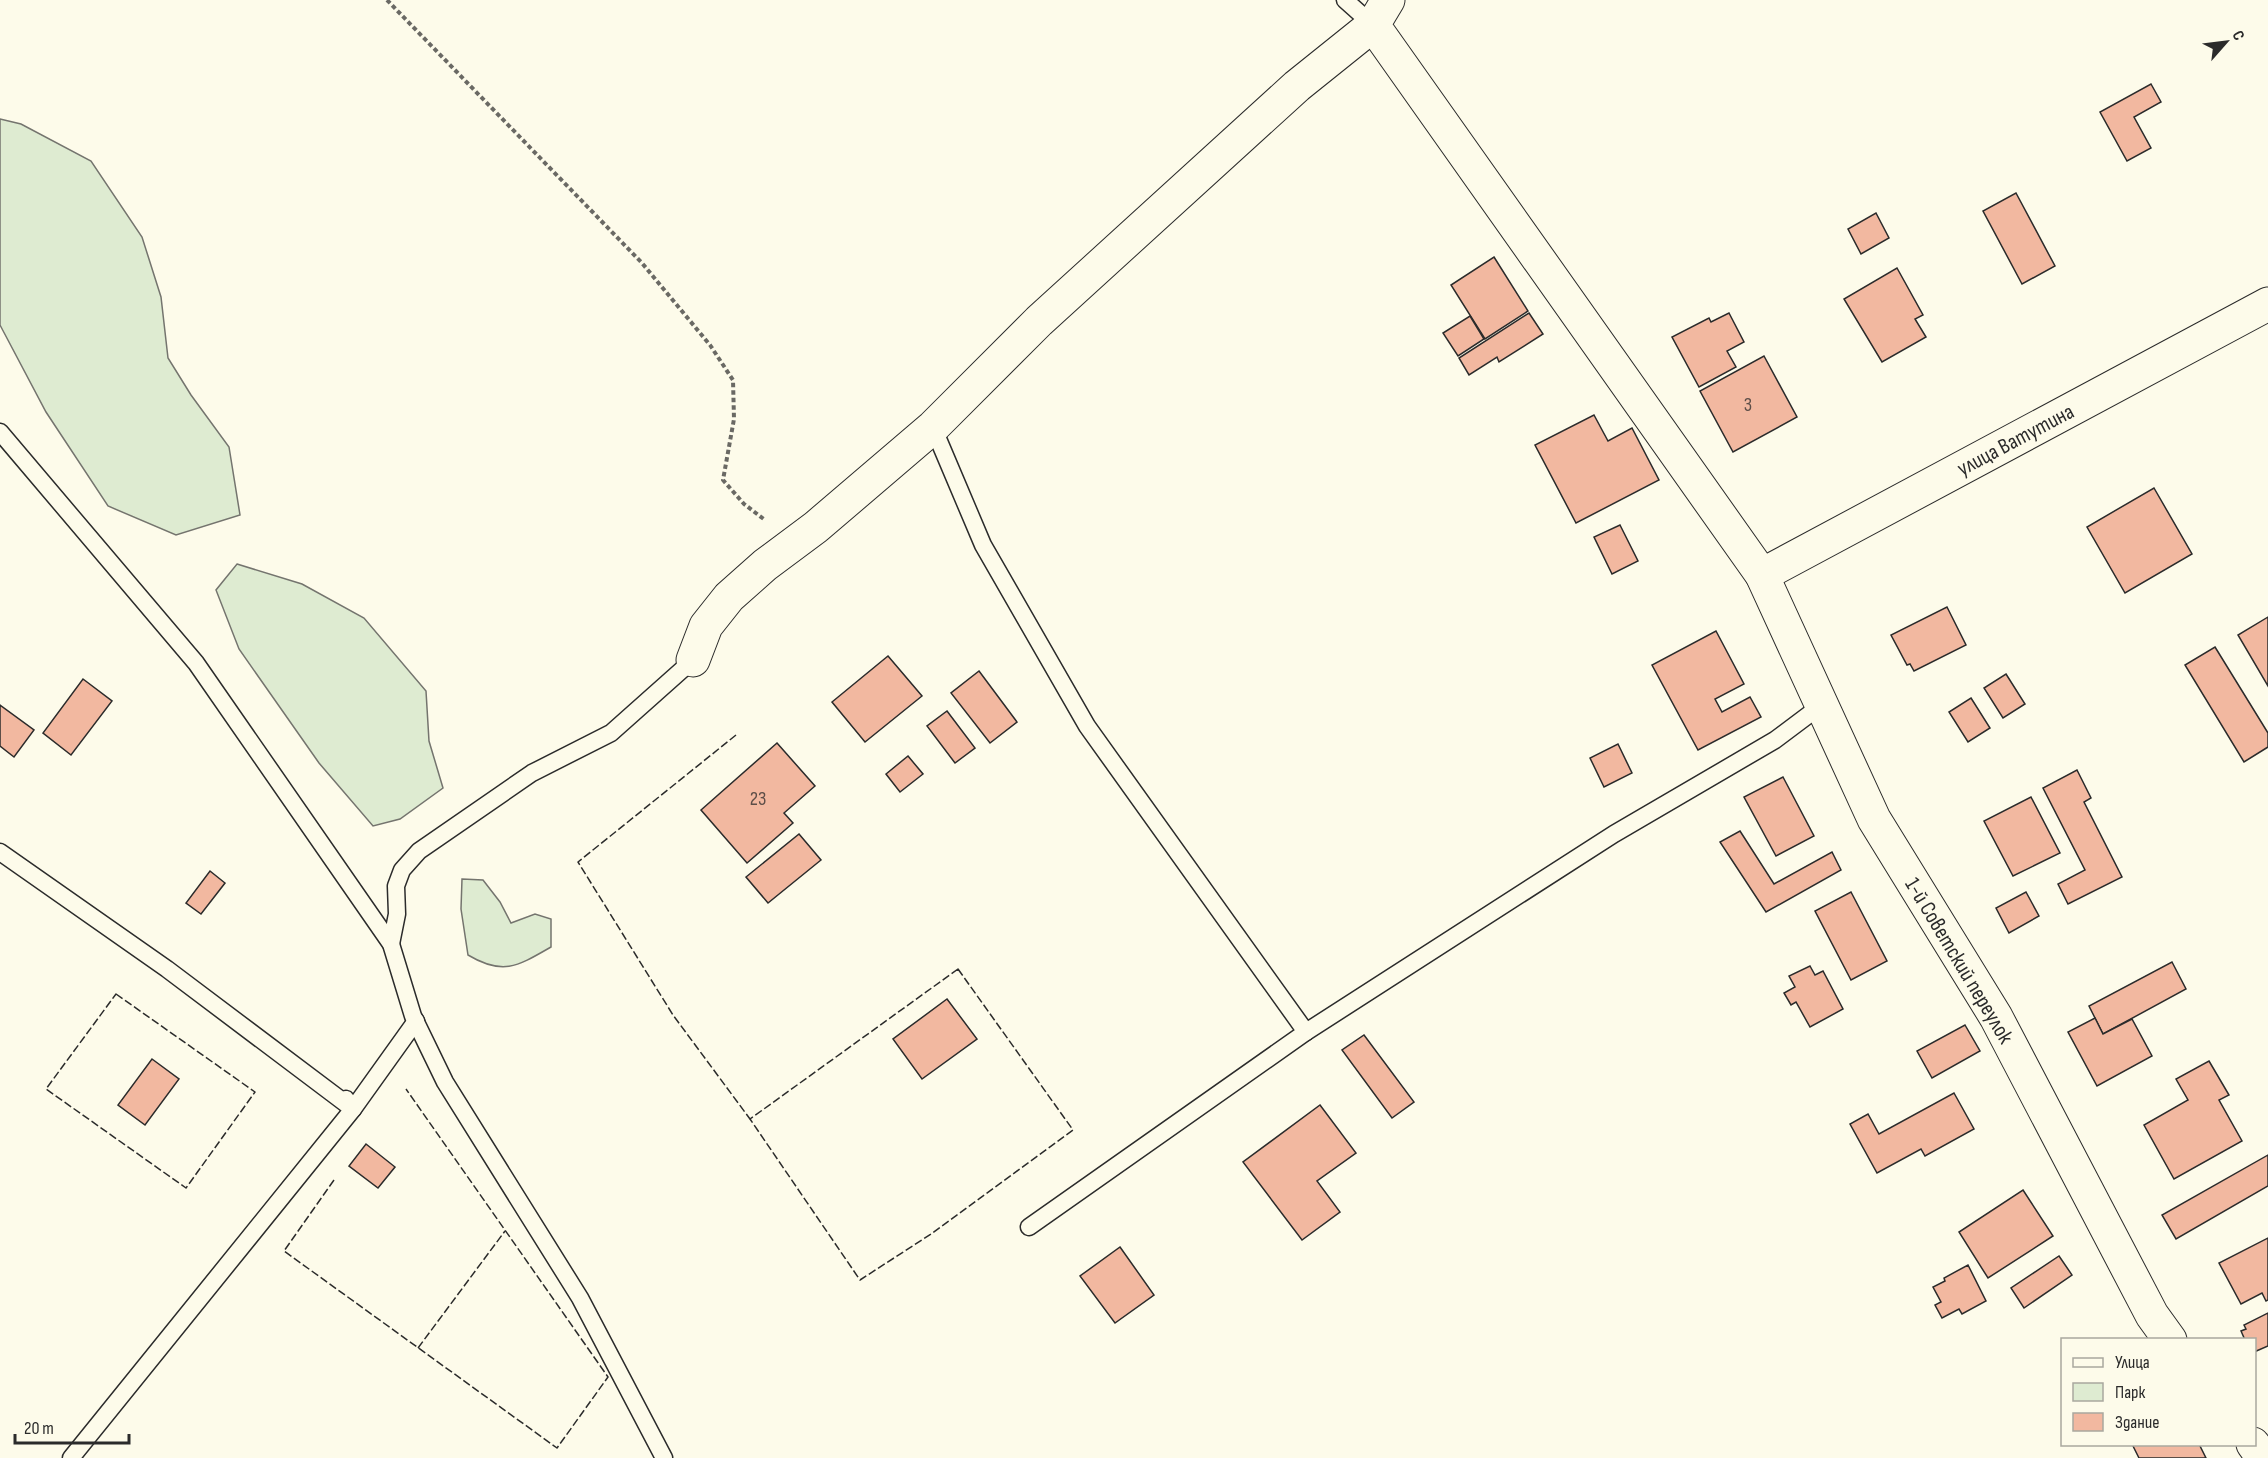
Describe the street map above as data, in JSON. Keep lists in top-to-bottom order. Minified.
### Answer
{"streets":{"street":["улица Ватутина","1-й Советский переулок"]},"crossings":[["улица Ватутина","1-й Советский переулок"]],"house_numbers":["3","23"],"legend":["Улица","Парк","Здание"],"scale_bar":"20 m","north":"top right"}
